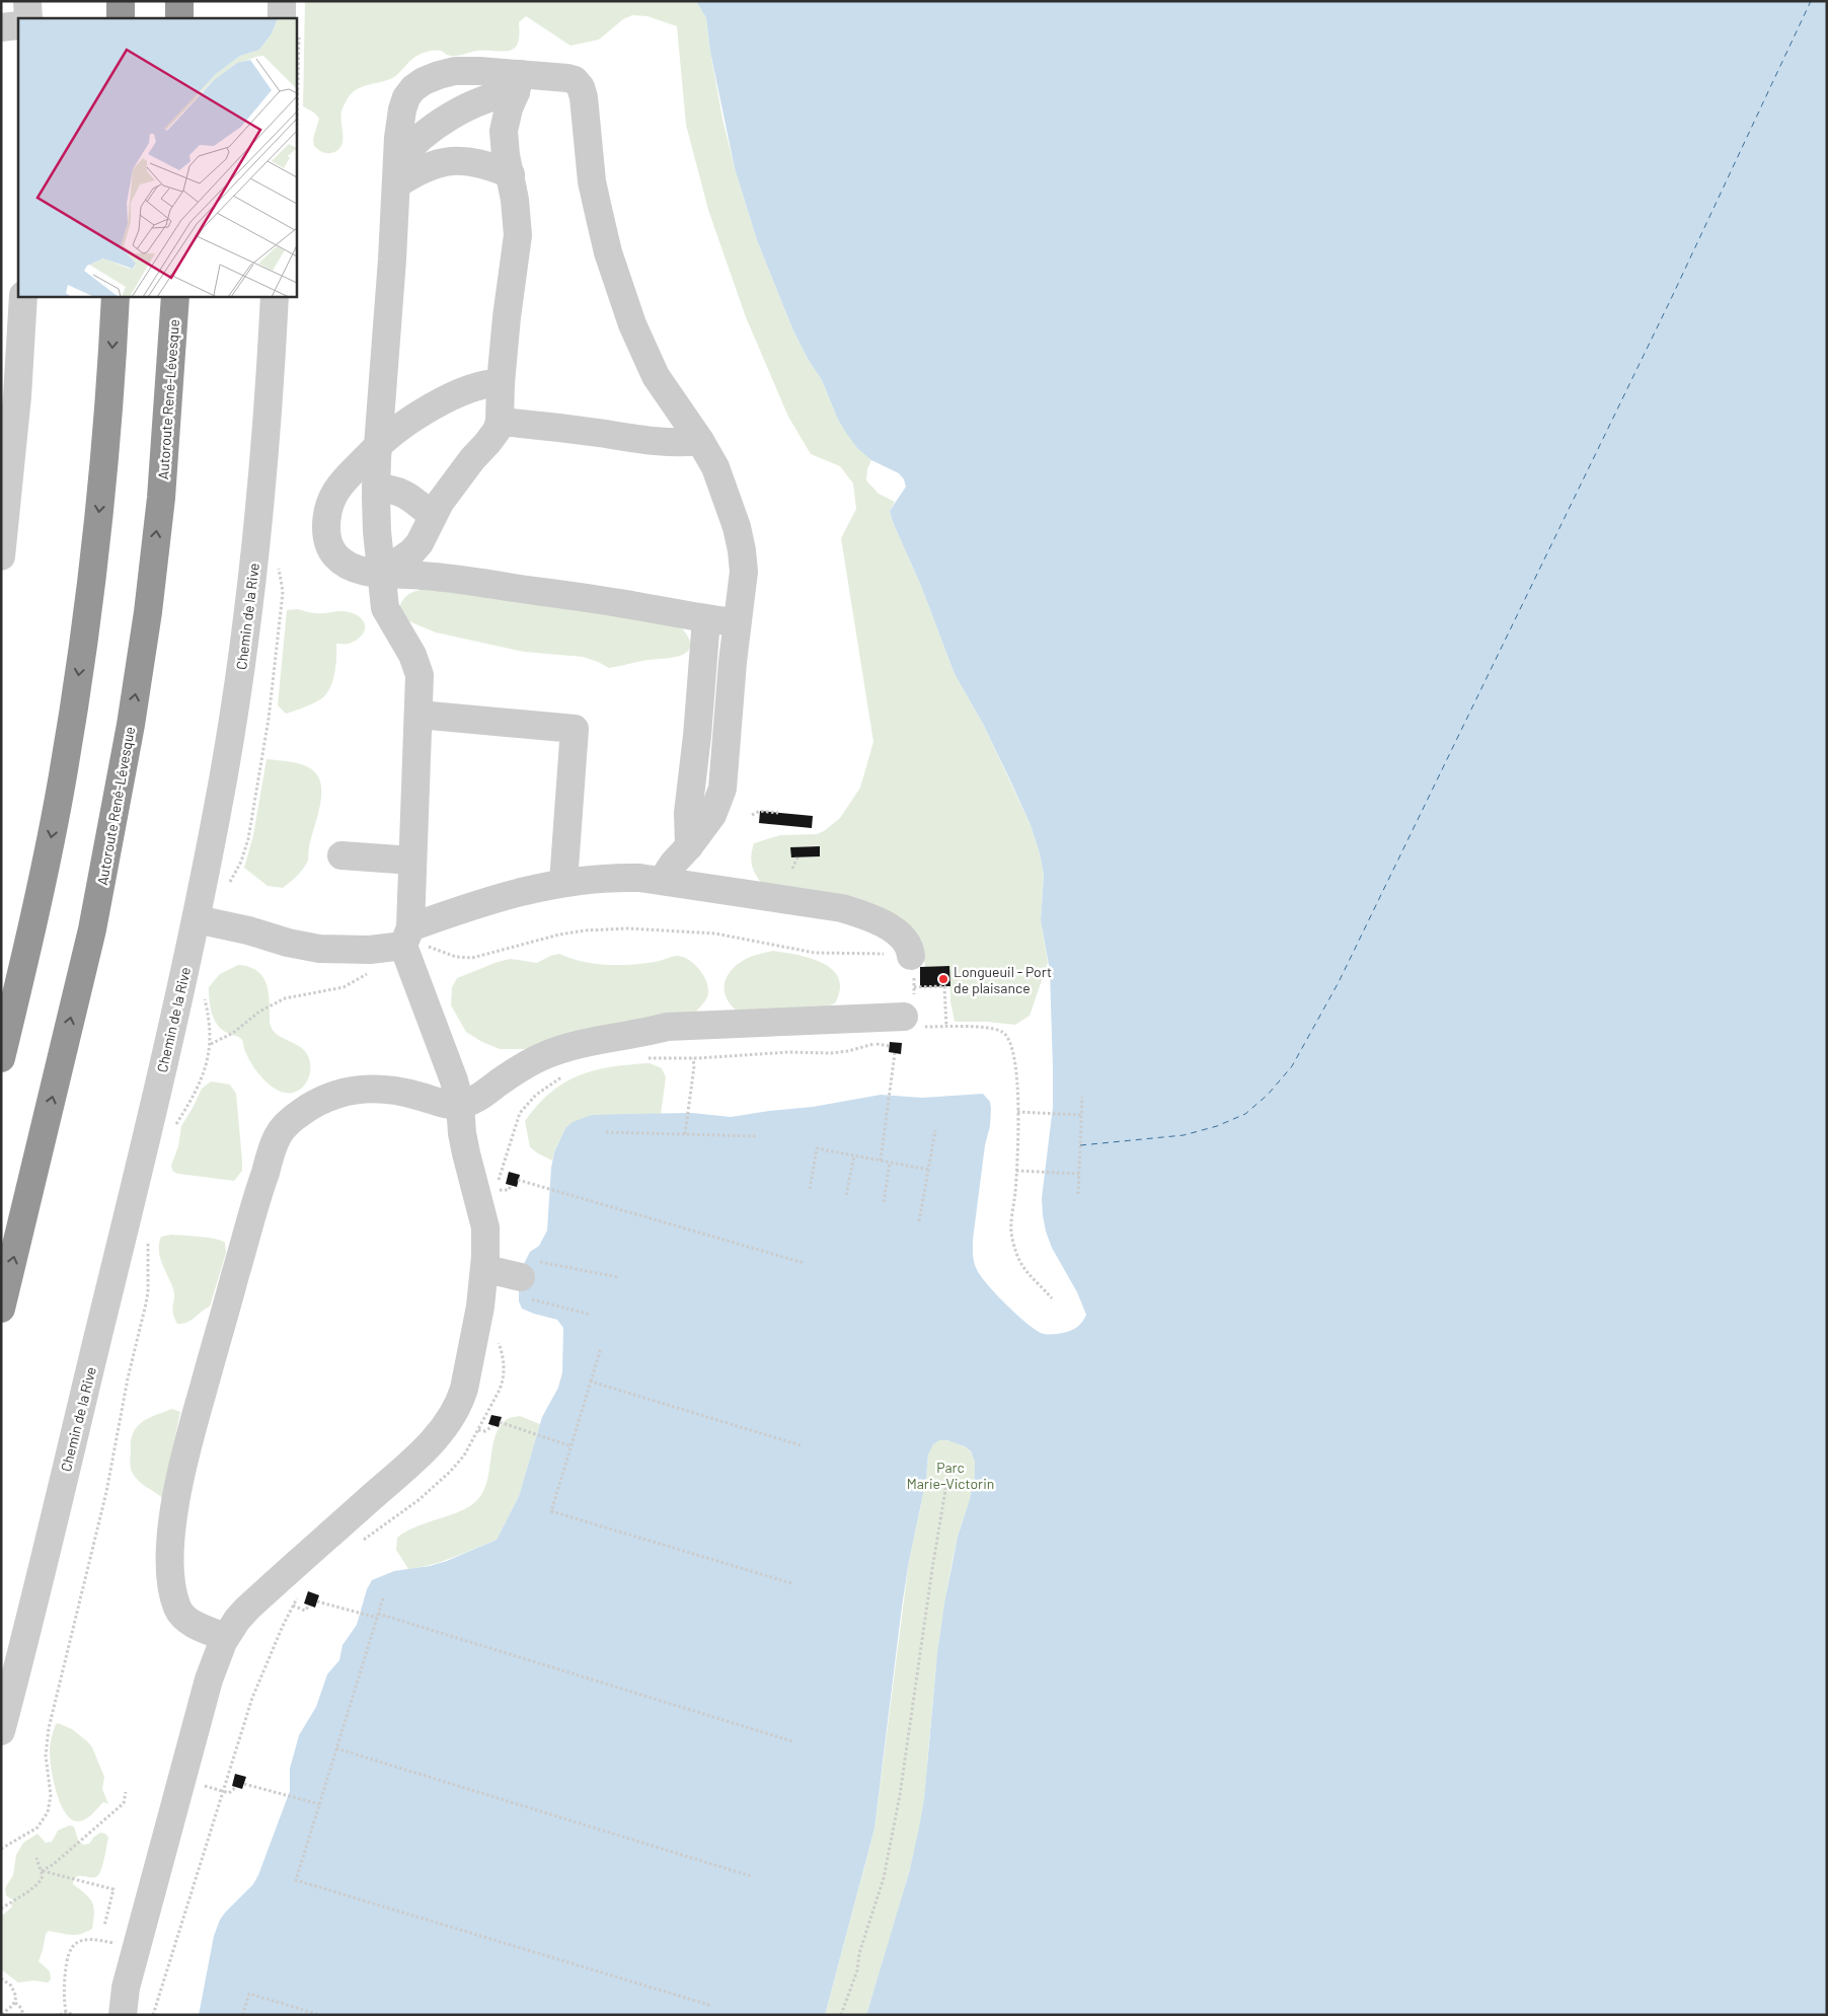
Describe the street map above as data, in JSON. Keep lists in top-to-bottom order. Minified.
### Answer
{"streets":{"highway":["Autoroute René-Lévesque"],"street":["Chemin de la Rive"]},"parks":["Parc Marie-Victorin"],"places":["Longueuil - Port de plaisance"]}
